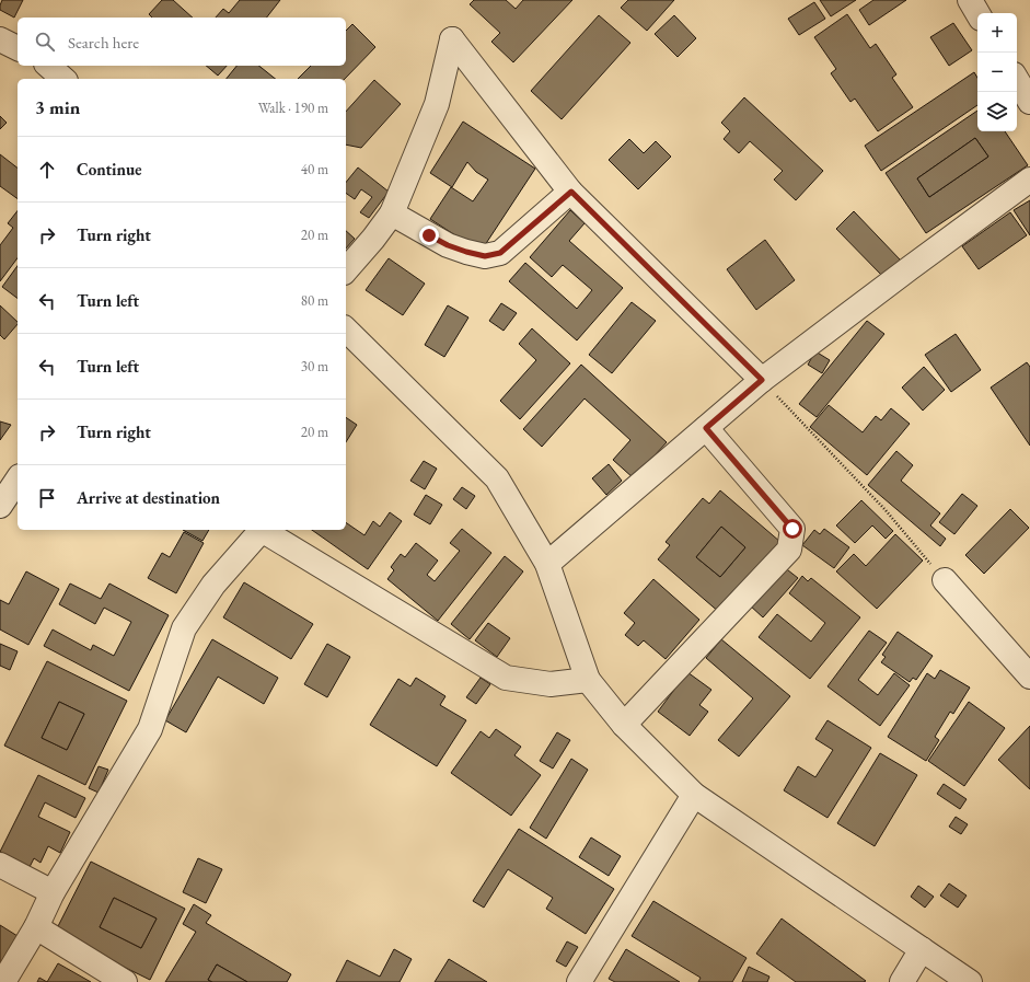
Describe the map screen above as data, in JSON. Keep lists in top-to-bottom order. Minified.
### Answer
{"page":{"map_buttons":["+","−"],"search":"Search here","heading":["3 min","Walk · 190 m"],"list":[["Continue","40 m"],["Turn right","20 m"],["Turn left","80 m"],["Turn left","30 m"],["Turn right","20 m"],"Arrive at destination"]}}
